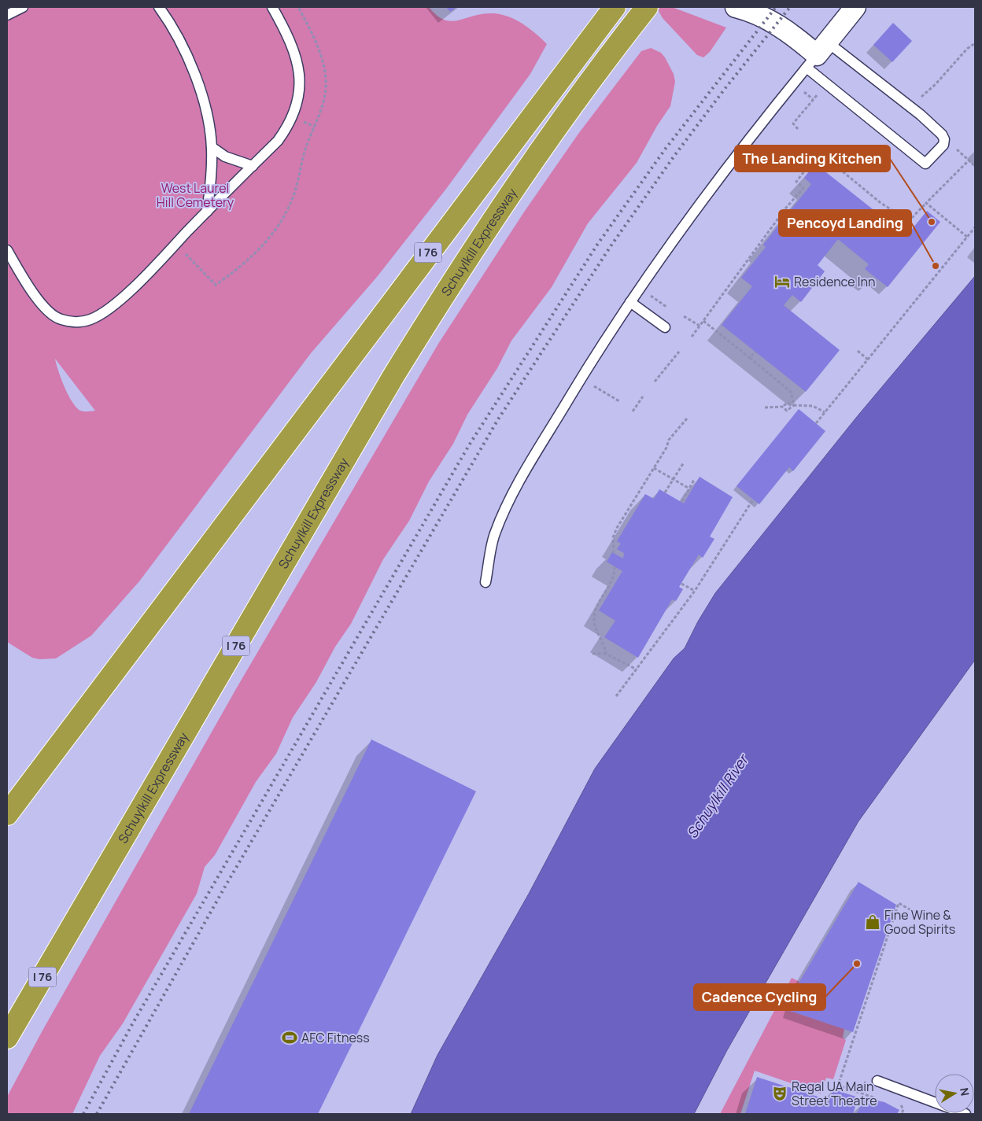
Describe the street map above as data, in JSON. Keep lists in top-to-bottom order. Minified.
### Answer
{"streets":{"highway":["Schuylkill Expressway","I 76"]},"water":["Schuylkill River"],"parks":["West Laurel Hill Cemetery"],"places":{"other":["The Landing Kitchen","Pencoyd Landing","Cadence Cycling"],"hotel":["Residence Inn"],"shop":["Fine Wine & Good Spirits"],"sports":["AFC Fitness"],"theatre":["Regal UA Main Street Theatre"]},"north":"right"}
